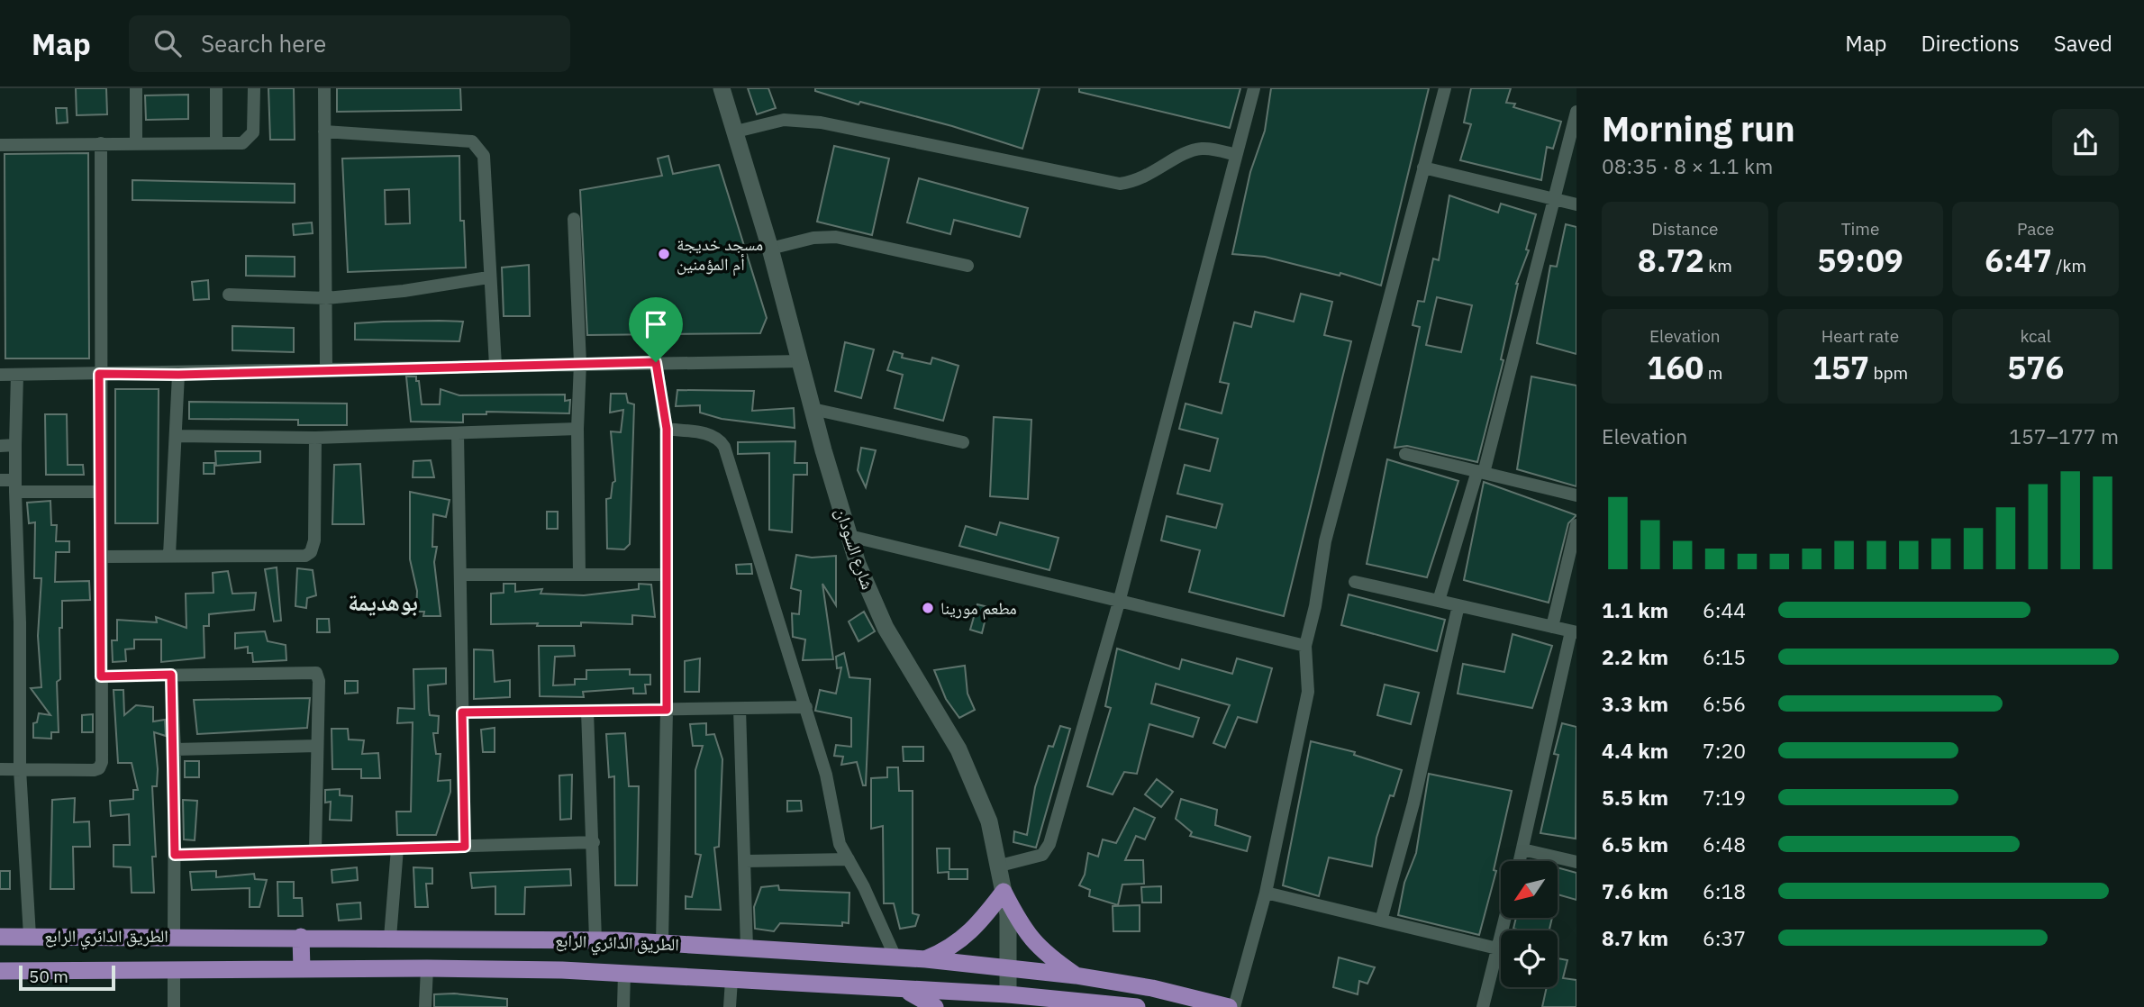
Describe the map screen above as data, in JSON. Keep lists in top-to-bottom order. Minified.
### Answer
{"streets":{"main road":["شارع السودان","الطريق الدائري الرابع"]},"crossings":[["شارع السودان","الطريق الدائري الرابع"]],"districts":["بوهديمة"],"places":["مسجد خديجة أم المؤمنين","مطعم مورينا"],"scale_bar":"50 m","north":"bottom left","page":{"header":"Map","search":"Search here","nav":["Map","Directions","Saved"],"heading":["Morning run","08:35 · 8 × 1.1 km"],"stats":[["Distance","8.72 km"],["Time","59:09"],["Pace","6:47 /km"],["Elevation","160 m"],["Heart rate","157 bpm"],["kcal","576"]],"chart":["Elevation","157–177 m"],"list":[{"name":"1.1 km","note":"6:44"},{"name":"2.2 km","note":"6:15"},{"name":"3.3 km","note":"6:56"},{"name":"4.4 km","note":"7:20"},{"name":"5.5 km","note":"7:19"},{"name":"6.5 km","note":"6:48"},{"name":"7.6 km","note":"6:18"},{"name":"8.7 km","note":"6:37"}],"scale":"50 m"}}
